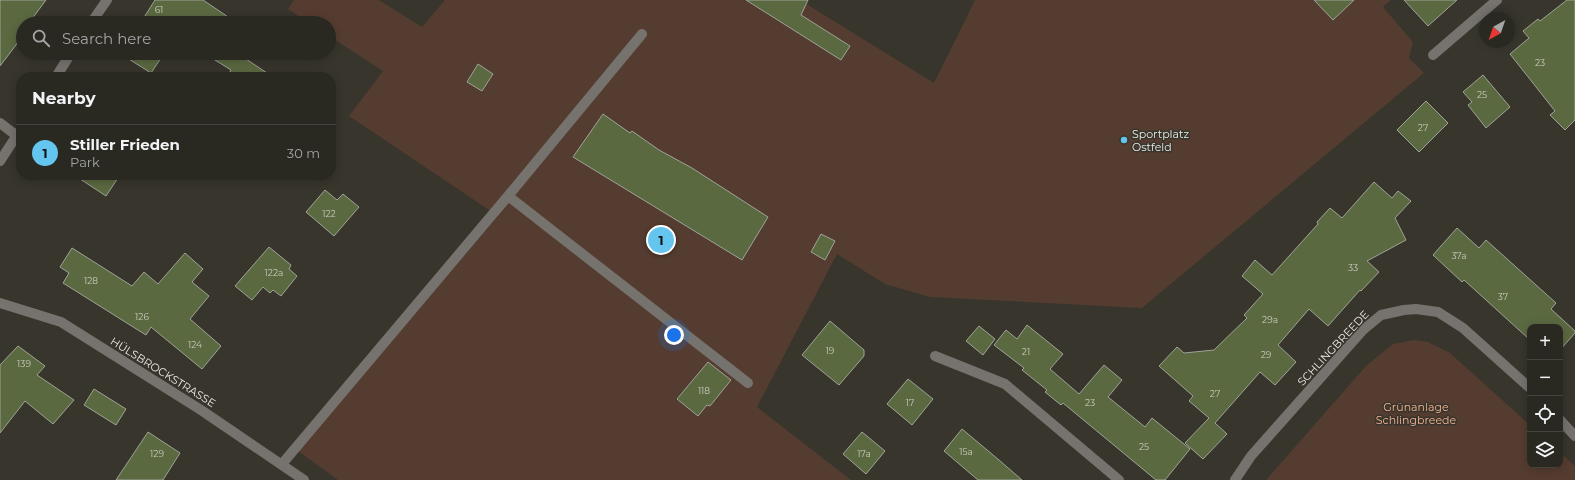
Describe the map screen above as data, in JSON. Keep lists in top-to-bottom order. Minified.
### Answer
{"streets":{"street":["SCHLINGBREEDE","HÜLSBROCKSTRASSE"]},"parks":["Grünanlage Schlingbreede"],"places":["Sportplatz Ostfeld"],"house_numbers":["61","23","25","27","122","37a","33","122a","128","37","126","29a","124","19","21","29","139","118","27","17","23","25","15a","129","17a"],"north":"bottom left","page":{"search":"Search here","heading":"Nearby","list":[{"mark":"1","name":"Stiller Frieden","note":"Park","value":"30 m"}],"pins":"1","map_buttons":["+","−"]}}
